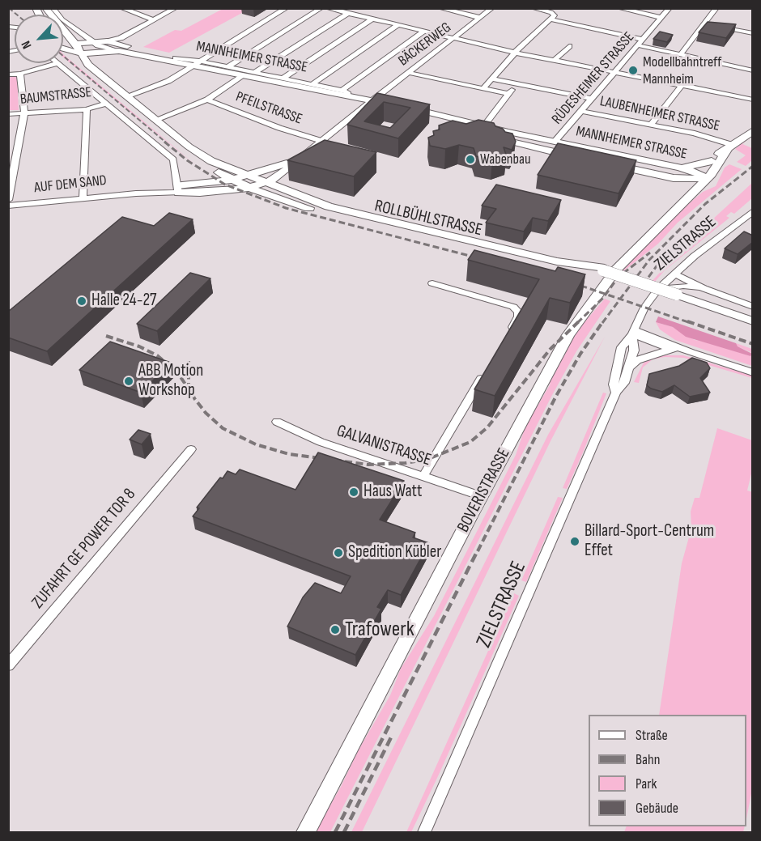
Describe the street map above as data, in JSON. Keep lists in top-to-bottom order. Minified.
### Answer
{"streets":{"main road":["MANNHEIMER STRASSE","AUF DEM SAND","ROLLBÜHLSTRASSE","BOVERISTRASSE"],"street":["BÄCKERWEG","RÜDESHEIMER STRASSE","BAUMSTRASSE","PFEILSTRASSE","LAUBENHEIMER STRASSE","ZIELSTRASSE","GALVANISTRASSE","ZUFAHRT GE POWER TOR 8"]},"crossings":[["BÄCKERWEG","MANNHEIMER STRASSE"],["MANNHEIMER STRASSE","RÜDESHEIMER STRASSE"],["MANNHEIMER STRASSE","ROLLBÜHLSTRASSE"],["MANNHEIMER STRASSE","BOVERISTRASSE"],["RÜDESHEIMER STRASSE","LAUBENHEIMER STRASSE"],["LAUBENHEIMER STRASSE","BOVERISTRASSE"],["AUF DEM SAND","ROLLBÜHLSTRASSE"],["GALVANISTRASSE","BOVERISTRASSE"]],"places":["Modellbahntreff Mannheim","Wabenbau","Halle 24-27","ABB Motion Workshop","Haus Watt","Billard-Sport-Centrum Effet","Spedition Kübler","Trafowerk"],"legend":["Straße","Bahn","Park","Gebäude"],"north":"bottom left"}
